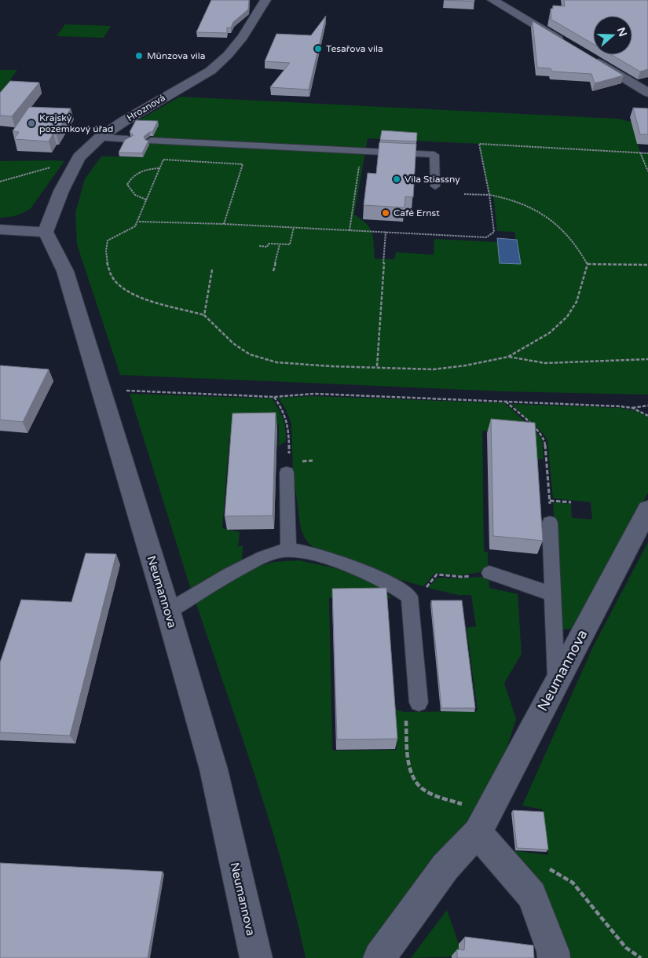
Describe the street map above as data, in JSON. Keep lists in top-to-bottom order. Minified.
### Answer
{"streets":{"street":["Hroznová","Neumannova"]},"crossings":[["Hroznová","Neumannova"]],"places":["Tesařova vila","Münzova vila","Krajský pozemkový úřad","Vila Stiassny","Café Ernst"],"north":"right"}
